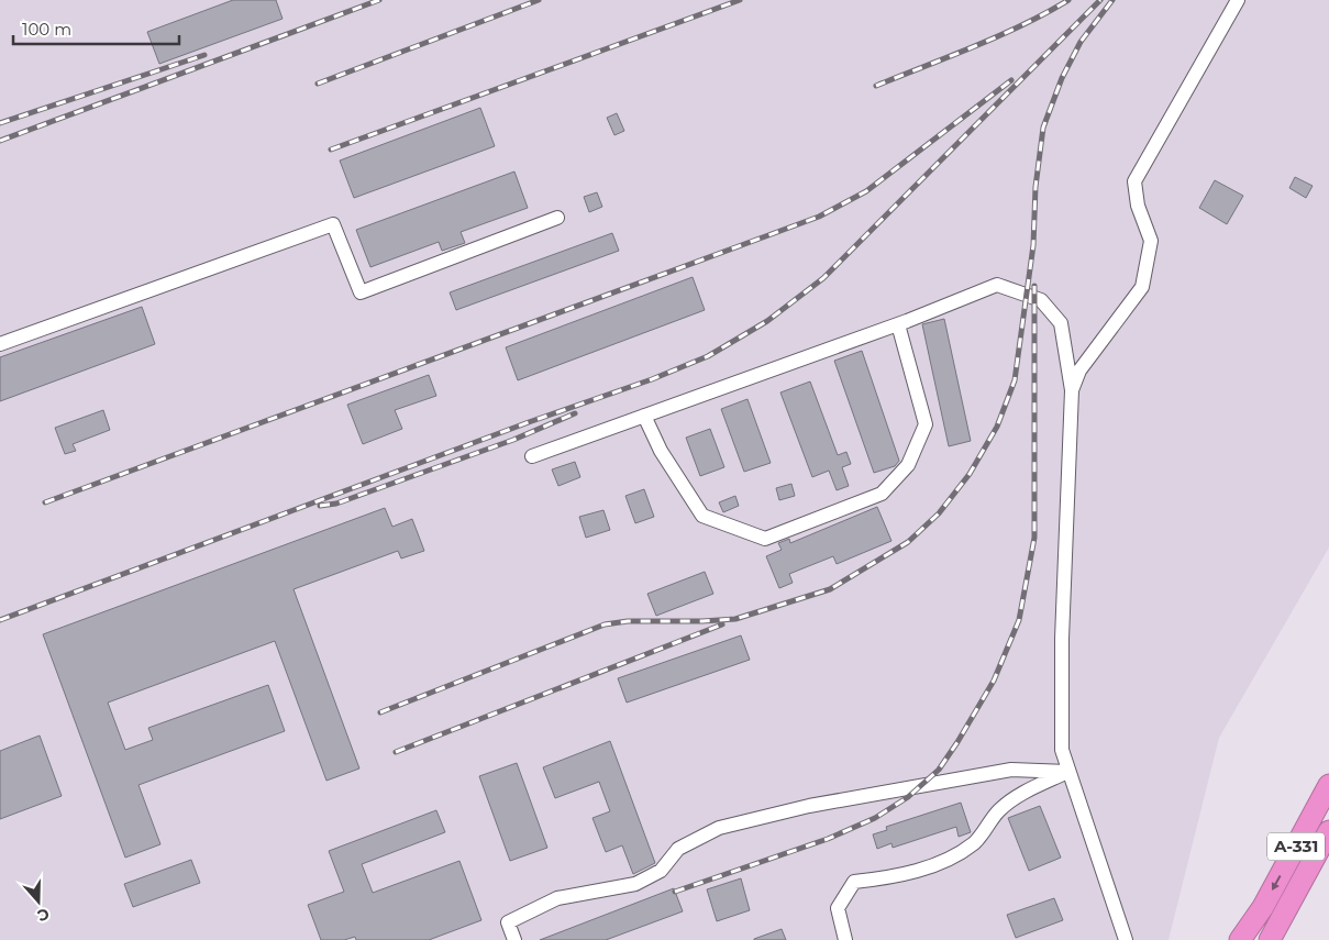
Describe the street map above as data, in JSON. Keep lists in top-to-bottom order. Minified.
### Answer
{"streets":{"highway":["А-331"]},"scale_bar":"100 m","north":"bottom"}
